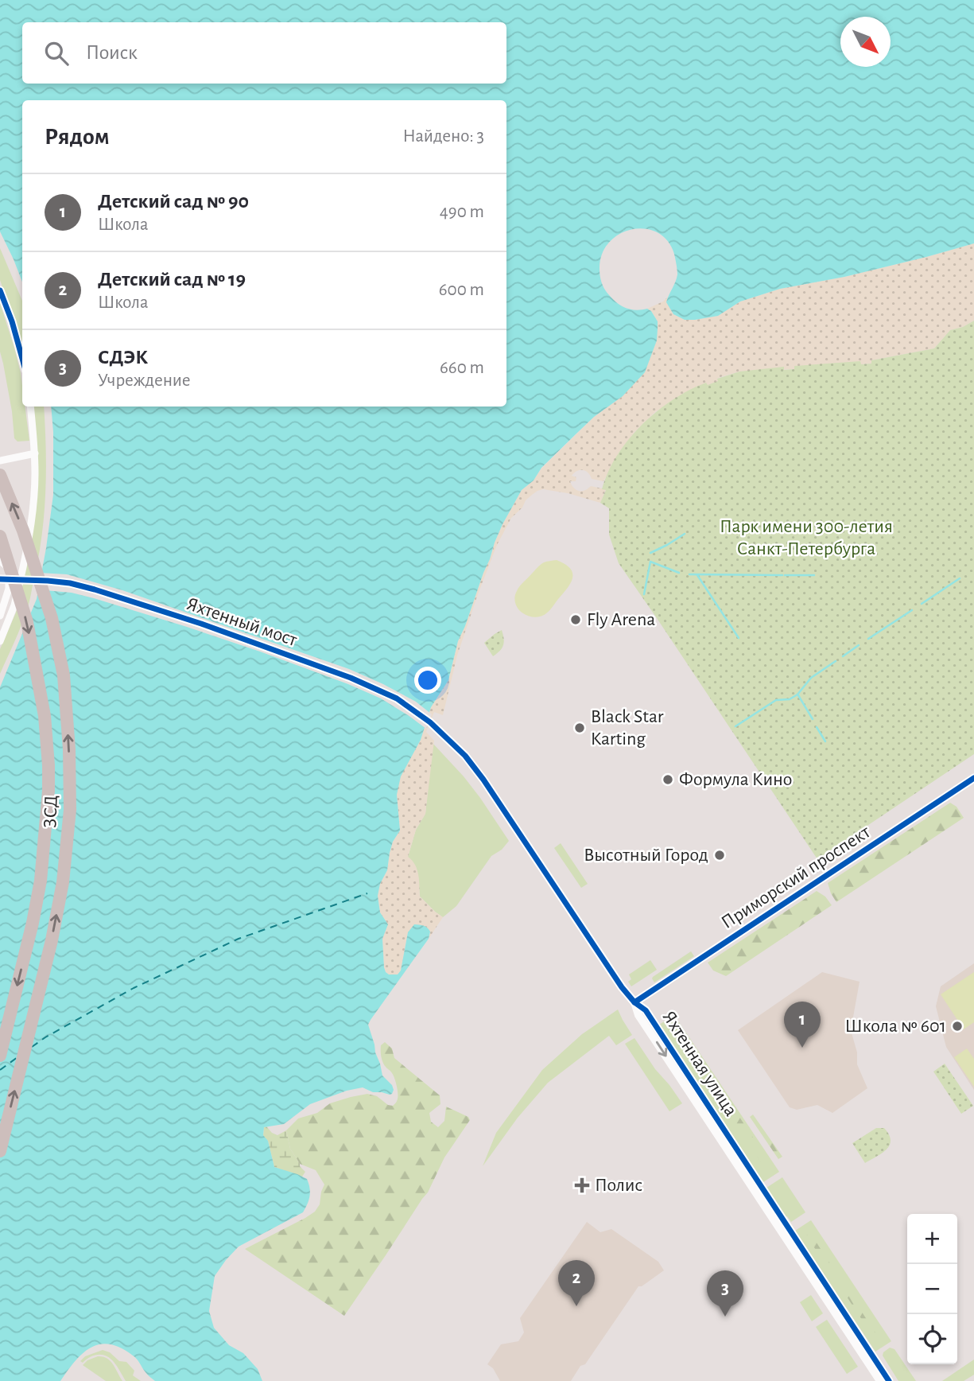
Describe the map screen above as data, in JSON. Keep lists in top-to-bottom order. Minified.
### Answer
{"streets":{"highway":["ЗСД"],"street":["Яхтенный мост","Приморский проспект","Яхтенная улица"]},"crossings":[["Яхтенный мост","Яхтенная улица"],["Приморский проспект","Яхтенная улица"]],"parks":["Парк имени 300-летия Санкт-Петербурга"],"places":{"other":["Fly Arena","Black Star Karting","Формула Кино","Высотный Город","Школа № 601"],"health":["Полис"]},"north":"bottom right","page":{"search":"Поиск","heading":["Рядом","Найдено: 3"],"list":[{"mark":"1","name":"Детский сад № 90","note":"Школа","value":"490 m"},{"mark":"2","name":"Детский сад № 19","note":"Школа","value":"600 m"},{"mark":"3","name":"СДЭК","note":"Учреждение","value":"660 m"}],"pins":["1","2","3"],"map_buttons":["+","−"]}}
